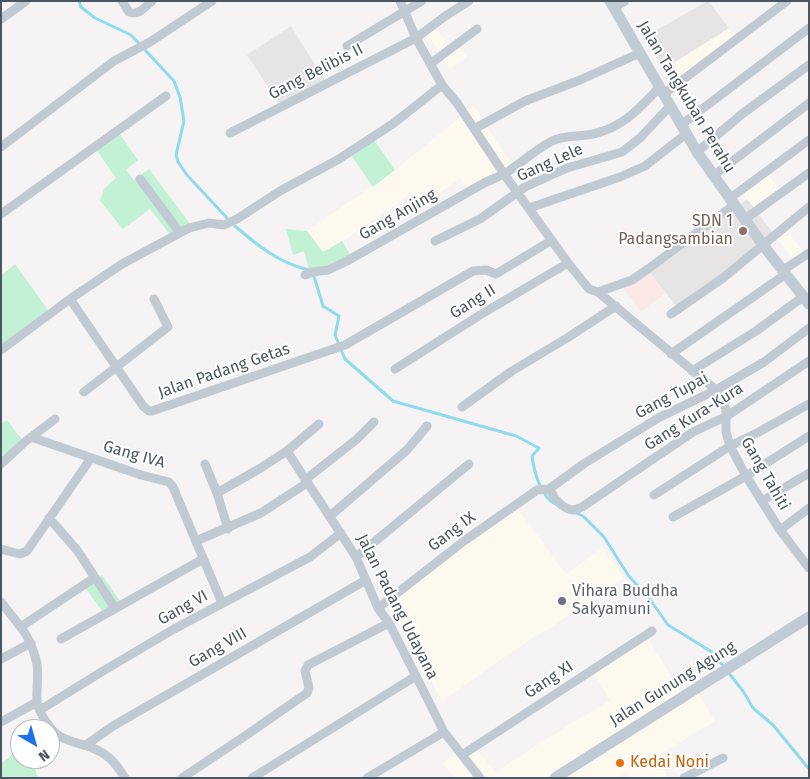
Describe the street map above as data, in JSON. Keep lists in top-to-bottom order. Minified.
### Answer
{"streets":{"street":["Gang Belibis II","Jalan Tangkuban Perahu","Gang Lele","Gang Anjing","Gang II","Jalan Padang Getas","Gang Tupai","Gang Kura-Kura","Gang IVA","Gang Tahiti","Gang IX","Jalan Padang Udayana","Gang VI","Gang VIII","Gang XI","Jalan Gunung Agung"]},"crossings":[["Gang Belibis II","Gang Tahiti"],["Jalan Tangkuban Perahu","Gang Lele"],["Jalan Tangkuban Perahu","Gang Anjing"],["Gang Lele","Gang Tahiti"],["Gang Anjing","Gang Tahiti"],["Gang II","Gang Tahiti"],["Jalan Padang Getas","Gang Tahiti"],["Gang Tupai","Gang Kura-Kura"],["Gang Tupai","Gang Tahiti"],["Gang Tupai","Gang IX"],["Gang Kura-Kura","Gang Tahiti"],["Gang Kura-Kura","Gang IX"],["Gang IVA","Gang VI"],["Gang IX","Jalan Padang Udayana"],["Jalan Padang Udayana","Gang VI"],["Jalan Padang Udayana","Gang VIII"],["Jalan Padang Udayana","Gang XI"]],"places":["SDN 1 Padangsambian","Vihara Buddha Sakyamuni","Kedai Noni"],"north":"bottom right"}
